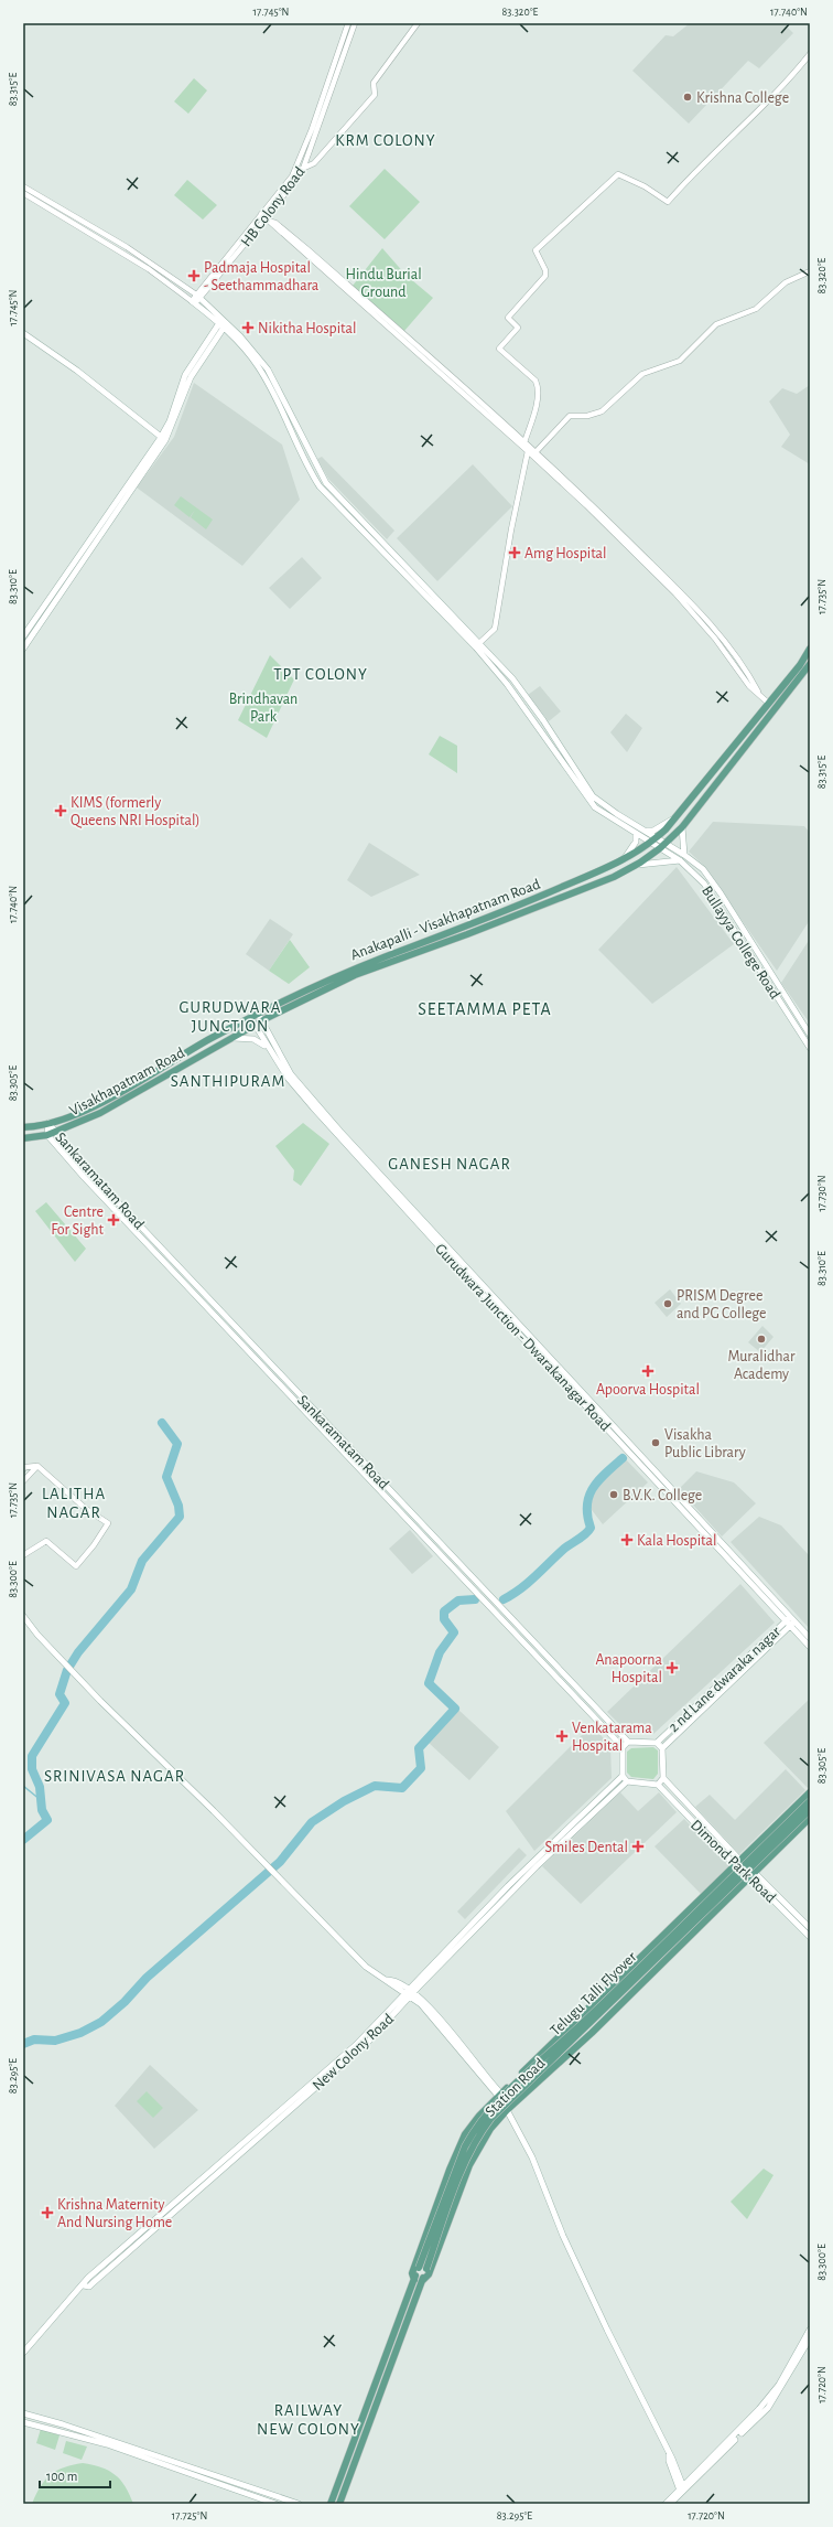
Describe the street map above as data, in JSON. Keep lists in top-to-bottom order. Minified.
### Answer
{"streets":{"main road":["Anakapalli - Visakhapatnam Road","Bullayya College Road","Visakhapatnam Road","Sankaramatam Road","Gurudwara Junction - Dwarakanagar Road","2 nd Lane dwaraka nagar","Dimond Park Road","Telugu Talli Flyover","New Colony Road","Station Road"],"street":["HB Colony Road"]},"crossings":[["Anakapalli - Visakhapatnam Road","Bullayya College Road"],["Anakapalli - Visakhapatnam Road","Visakhapatnam Road"],["Anakapalli - Visakhapatnam Road","Sankaramatam Road"],["Anakapalli - Visakhapatnam Road","Gurudwara Junction - Dwarakanagar Road"],["Visakhapatnam Road","Sankaramatam Road"],["Visakhapatnam Road","Gurudwara Junction - Dwarakanagar Road"],["Sankaramatam Road","2 nd Lane dwaraka nagar"],["Sankaramatam Road","Dimond Park Road"],["Sankaramatam Road","New Colony Road"],["Gurudwara Junction - Dwarakanagar Road","2 nd Lane dwaraka nagar"],["2 nd Lane dwaraka nagar","Dimond Park Road"],["2 nd Lane dwaraka nagar","New Colony Road"],["Dimond Park Road","New Colony Road"],["Dimond Park Road","Station Road"],["Telugu Talli Flyover","Station Road"]],"districts":["KRM COLONY","TPT COLONY","GURUDWARA JUNCTION","SEETAMMA PETA","SANTHIPURAM","GANESH NAGAR","LALITHA NAGAR","SRINIVASA NAGAR","RAILWAY NEW COLONY"],"parks":["Hindu Burial Ground","Brindhavan Park"],"places":{"other":["Krishna College","PRISM Degree and PG College","Muralidhar Academy","Visakha Public Library","B.V.K. College"],"health":["Padmaja Hospital - Seethammadhara","Nikitha Hospital","Amg Hospital","KIMS (formerly Queens NRI Hospital)","Centre For Sight","Apoorva Hospital","Kala Hospital","Anapoorna Hospital","Venkatarama Hospital","Smiles Dental","Krishna Maternity And Nursing Home"]},"scale_bar":"100 m","coordinates":["17.745°N","83.320°E","17.740°N","83.315°E","83.310°E","17.735°N","83.305°E","17.730°N","83.300°E","83.295°E","17.720°N","17.725°N"]}
